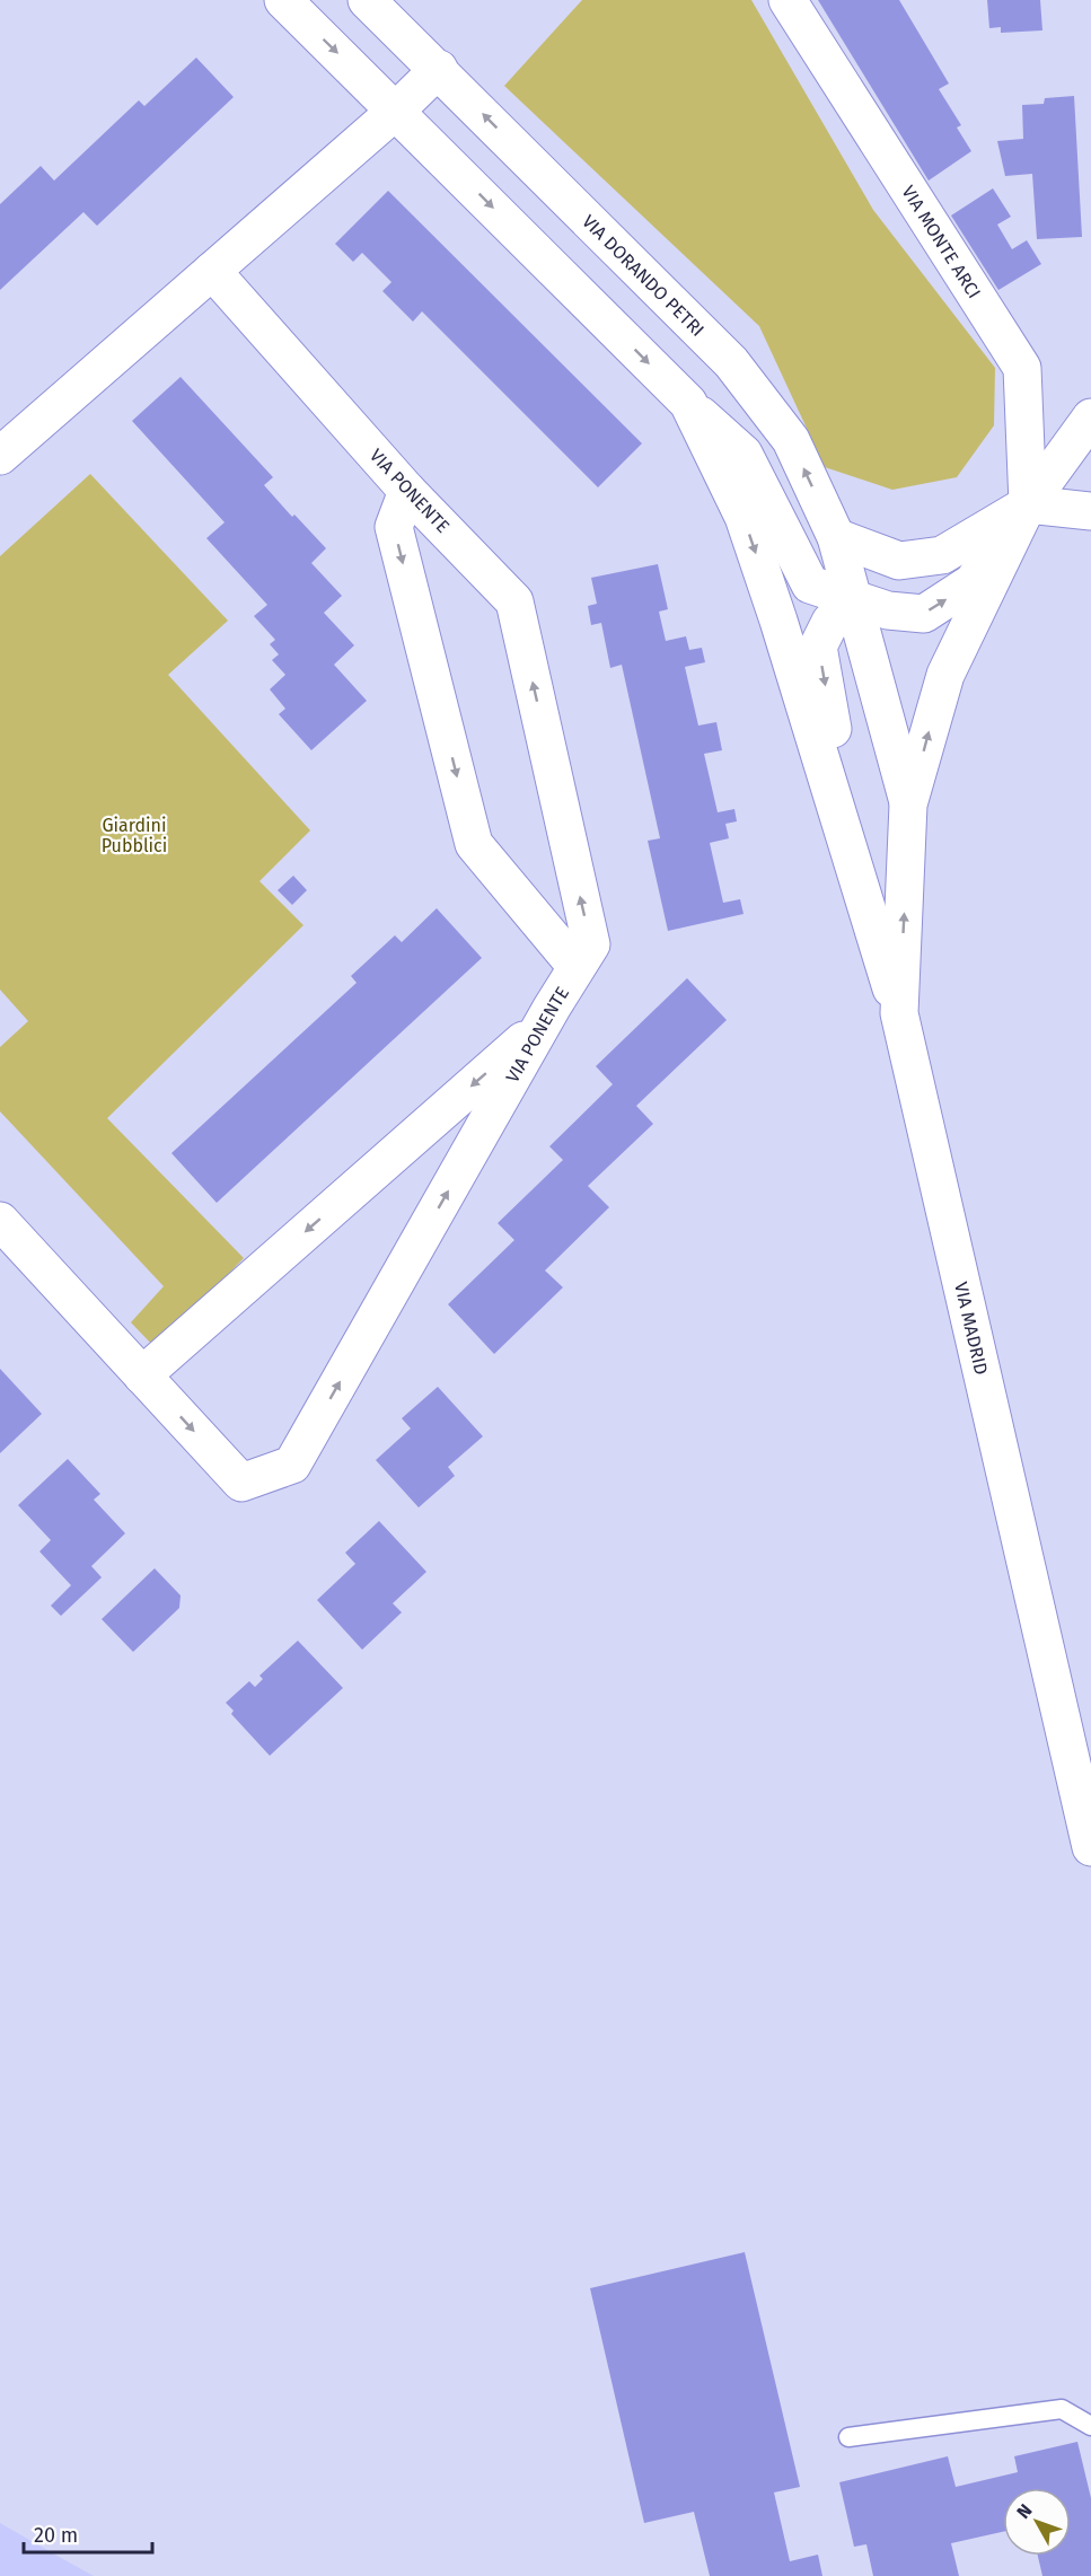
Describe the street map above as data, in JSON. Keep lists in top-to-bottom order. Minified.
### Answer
{"streets":{"street":["VIA MONTE ARCI","VIA DORANDO PETRI","VIA PONENTE","VIA MADRID"]},"crossings":[["VIA DORANDO PETRI","VIA MADRID"]],"parks":["Giardini Pubblici"],"scale_bar":"20 m","north":"top left"}
